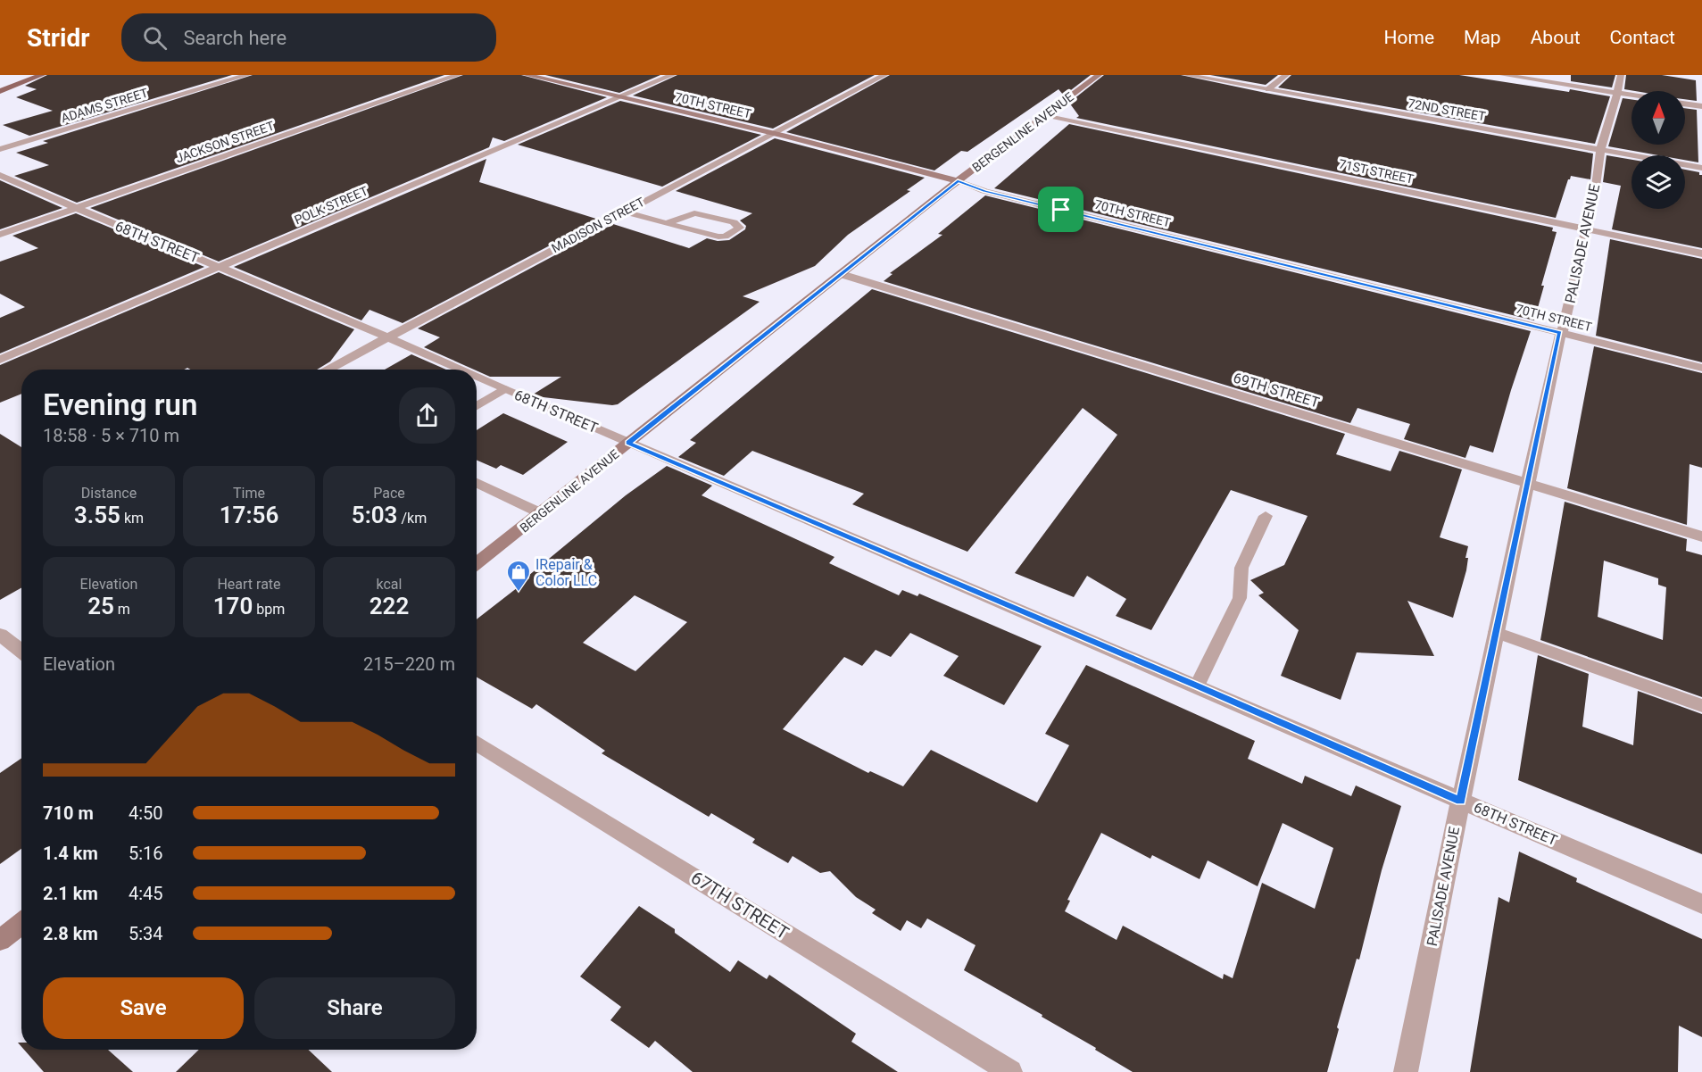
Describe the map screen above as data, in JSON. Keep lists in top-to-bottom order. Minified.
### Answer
{"streets":{"street":["ADAMS STREET","70TH STREET","72ND STREET","BERGENLINE AVENUE","JACKSON STREET","71ST STREET","POLK STREET","MADISON STREET","68TH STREET","PALISADE AVENUE","69TH STREET","67TH STREET"]},"crossings":[["70TH STREET","BERGENLINE AVENUE"],["70TH STREET","POLK STREET"],["70TH STREET","MADISON STREET"],["70TH STREET","PALISADE AVENUE"],["72ND STREET","PALISADE AVENUE"],["BERGENLINE AVENUE","71ST STREET"],["BERGENLINE AVENUE","68TH STREET"],["BERGENLINE AVENUE","69TH STREET"],["JACKSON STREET","68TH STREET"],["71ST STREET","PALISADE AVENUE"],["POLK STREET","68TH STREET"],["MADISON STREET","68TH STREET"],["68TH STREET","PALISADE AVENUE"],["PALISADE AVENUE","69TH STREET"]],"places":{"shop":["IRepair & Color LLC"]},"north":"top","page":{"header":"Stridr","search":"Search here","nav":["Home","Map","About","Contact"],"heading":["Evening run","18:58 · 5 × 710 m"],"stats":[["Distance","3.55 km"],["Time","17:56"],["Pace","5:03 /km"],["Elevation","25 m"],["Heart rate","170 bpm"],["kcal","222"]],"chart":["Elevation","215–220 m"],"list":[{"name":"710 m","note":"4:50"},{"name":"1.4 km","note":"5:16"},{"name":"2.1 km","note":"4:45"},{"name":"2.8 km","note":"5:34"}],"buttons":["Save","Share"]}}
